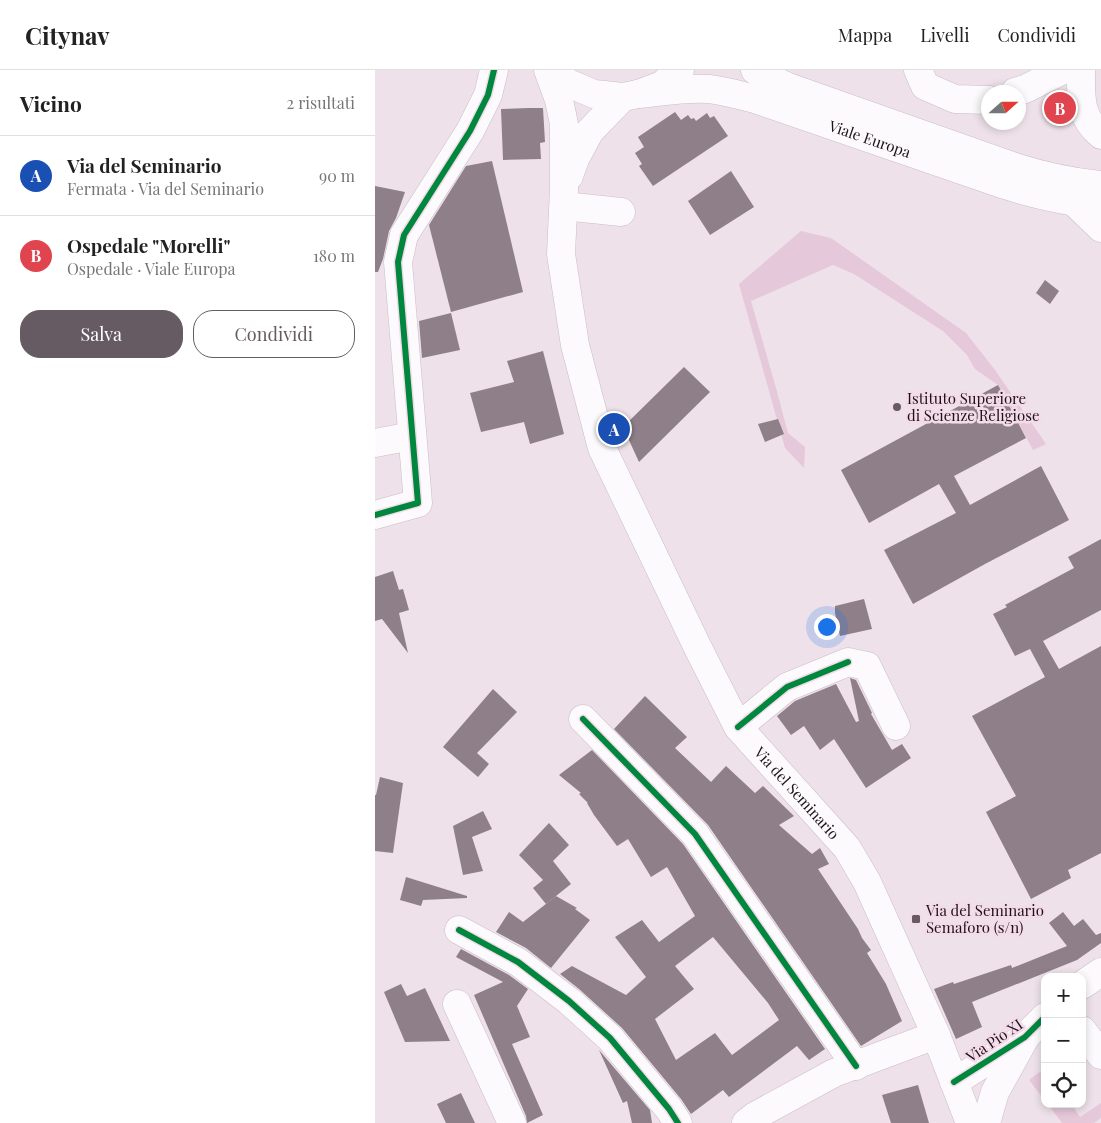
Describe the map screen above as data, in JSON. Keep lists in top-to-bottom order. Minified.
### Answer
{"streets":{"main road":["Viale Europa","Via del Seminario","Via Pio XI"]},"crossings":[["Via del Seminario","Via Pio XI"]],"places":{"other":["Istituto Superiore di Scienze Religiose"],"transit":["Via del Seminario Semaforo (s/n)"]},"north":"right","page":{"header":"Citynav","nav":["Mappa","Livelli","Condividi"],"heading":["Vicino","2 risultati"],"pins":["B","A"],"list":[{"mark":"A","name":"Via del Seminario","note":"Fermata · Via del Seminario","value":"90 m"},{"mark":"B","name":"Ospedale \"Morelli\"","note":"Ospedale · Viale Europa","value":"180 m"}],"buttons":["Salva","Condividi"],"map_buttons":["+","−"]}}
